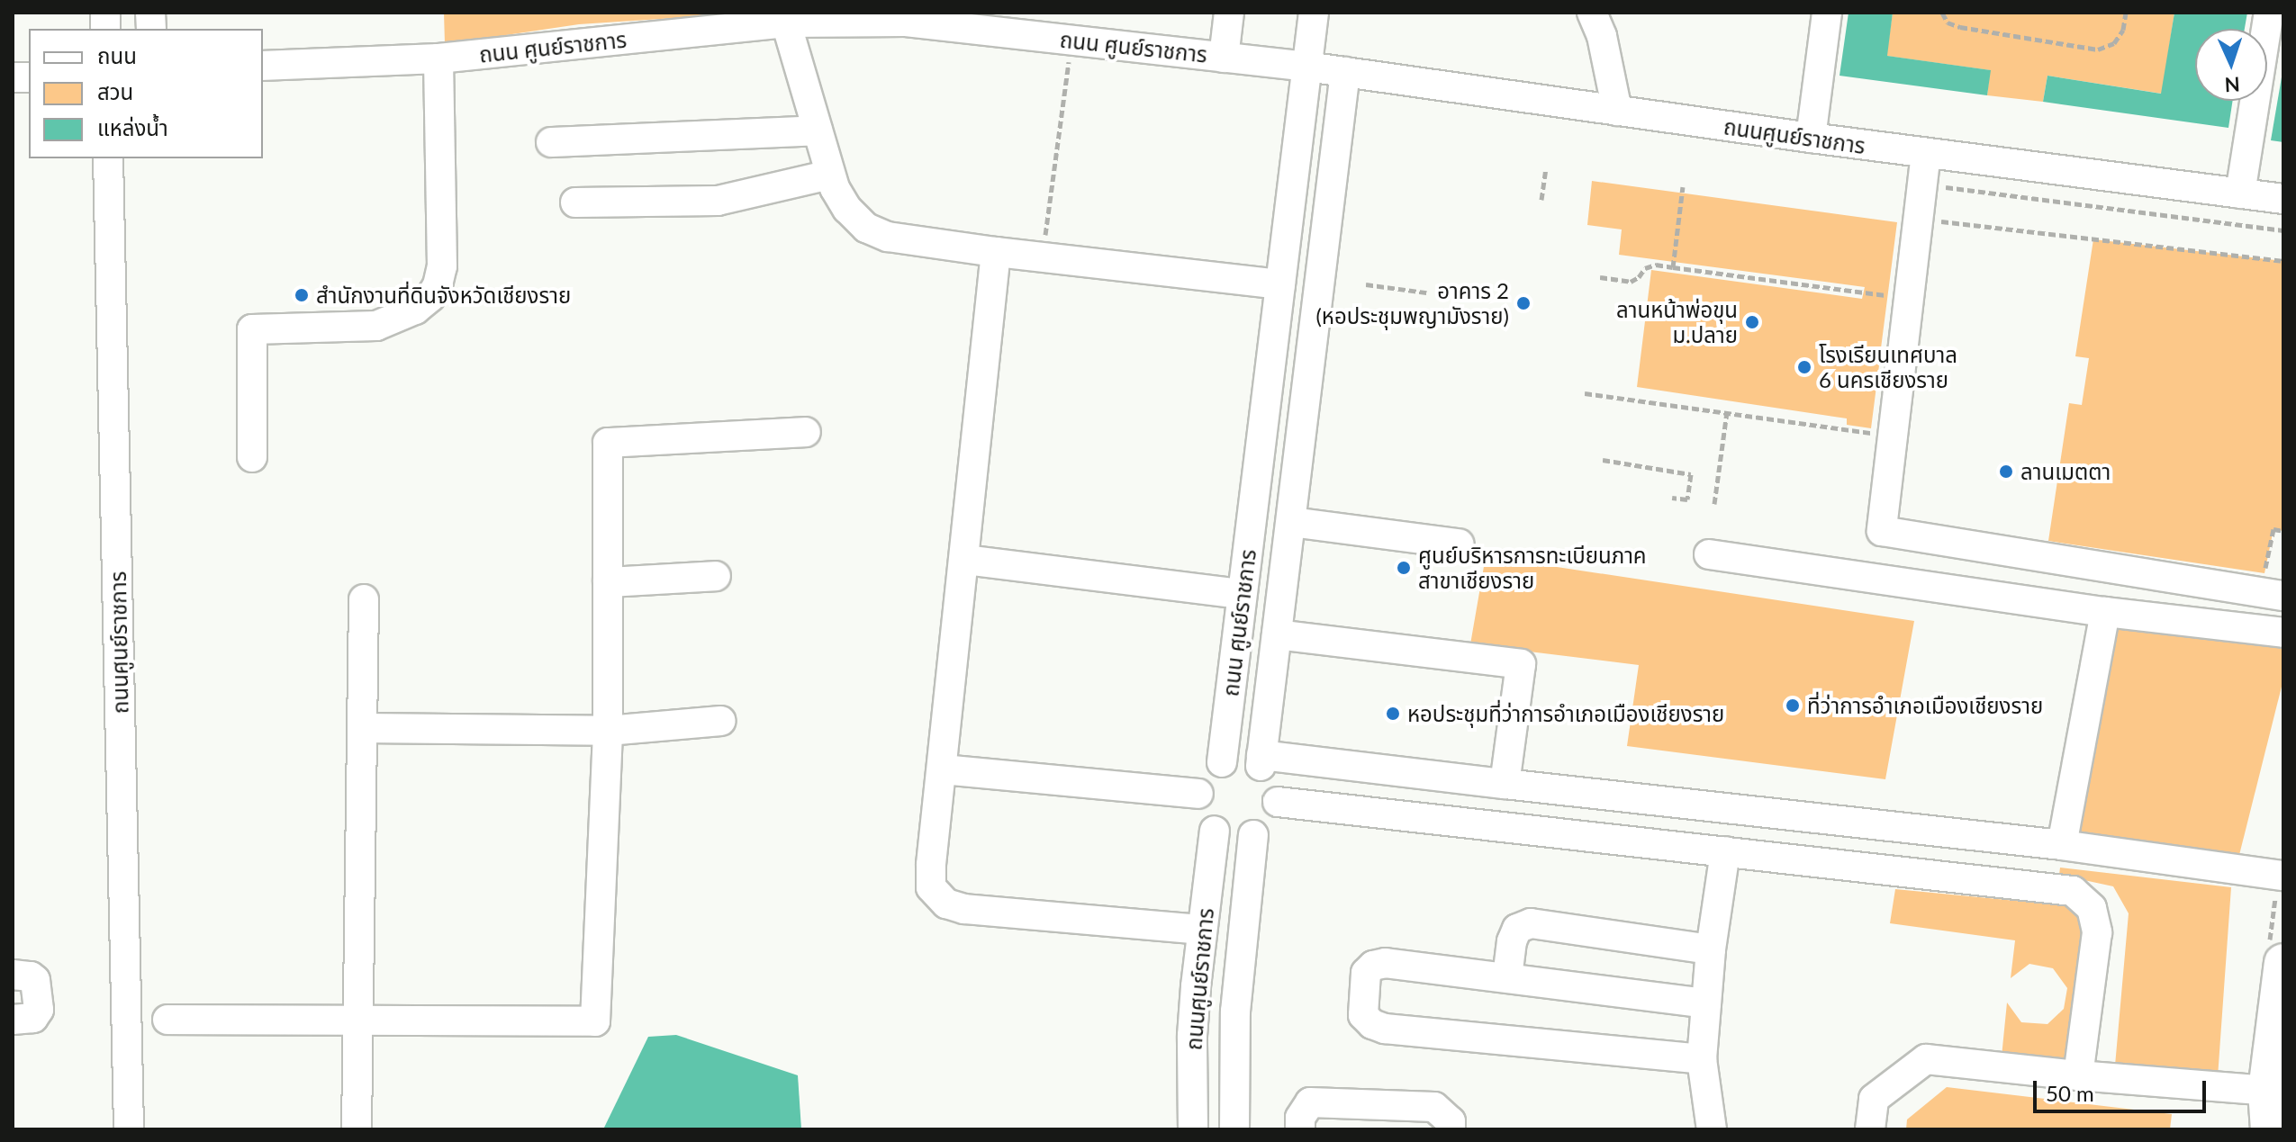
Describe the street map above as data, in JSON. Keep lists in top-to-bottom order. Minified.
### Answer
{"streets":{"street":["ถนน ศูนย์ราชการ","ถนนศูนย์ราชการ"]},"crossings":[["ถนน ศูนย์ราชการ","ถนนศูนย์ราชการ"]],"places":["สำนักงานที่ดินจังหวัดเชียงราย","อาคาร 2 (หอประชุมพญามังราย)","ลานหน้าพ่อขุน ม.ปลาย","โรงเรียนเทศบาล 6 นครเชียงราย","ลานเมตตา","ศูนย์บริหารการทะเบียนภาค สาขาเชียงราย","ที่ว่าการอำเภอเมืองเชียงราย","หอประชุมที่ว่าการอำเภอเมืองเชียงราย"],"legend":["ถนน","สวน","แหล่งน้ำ"],"scale_bar":"50 m","north":"bottom"}
